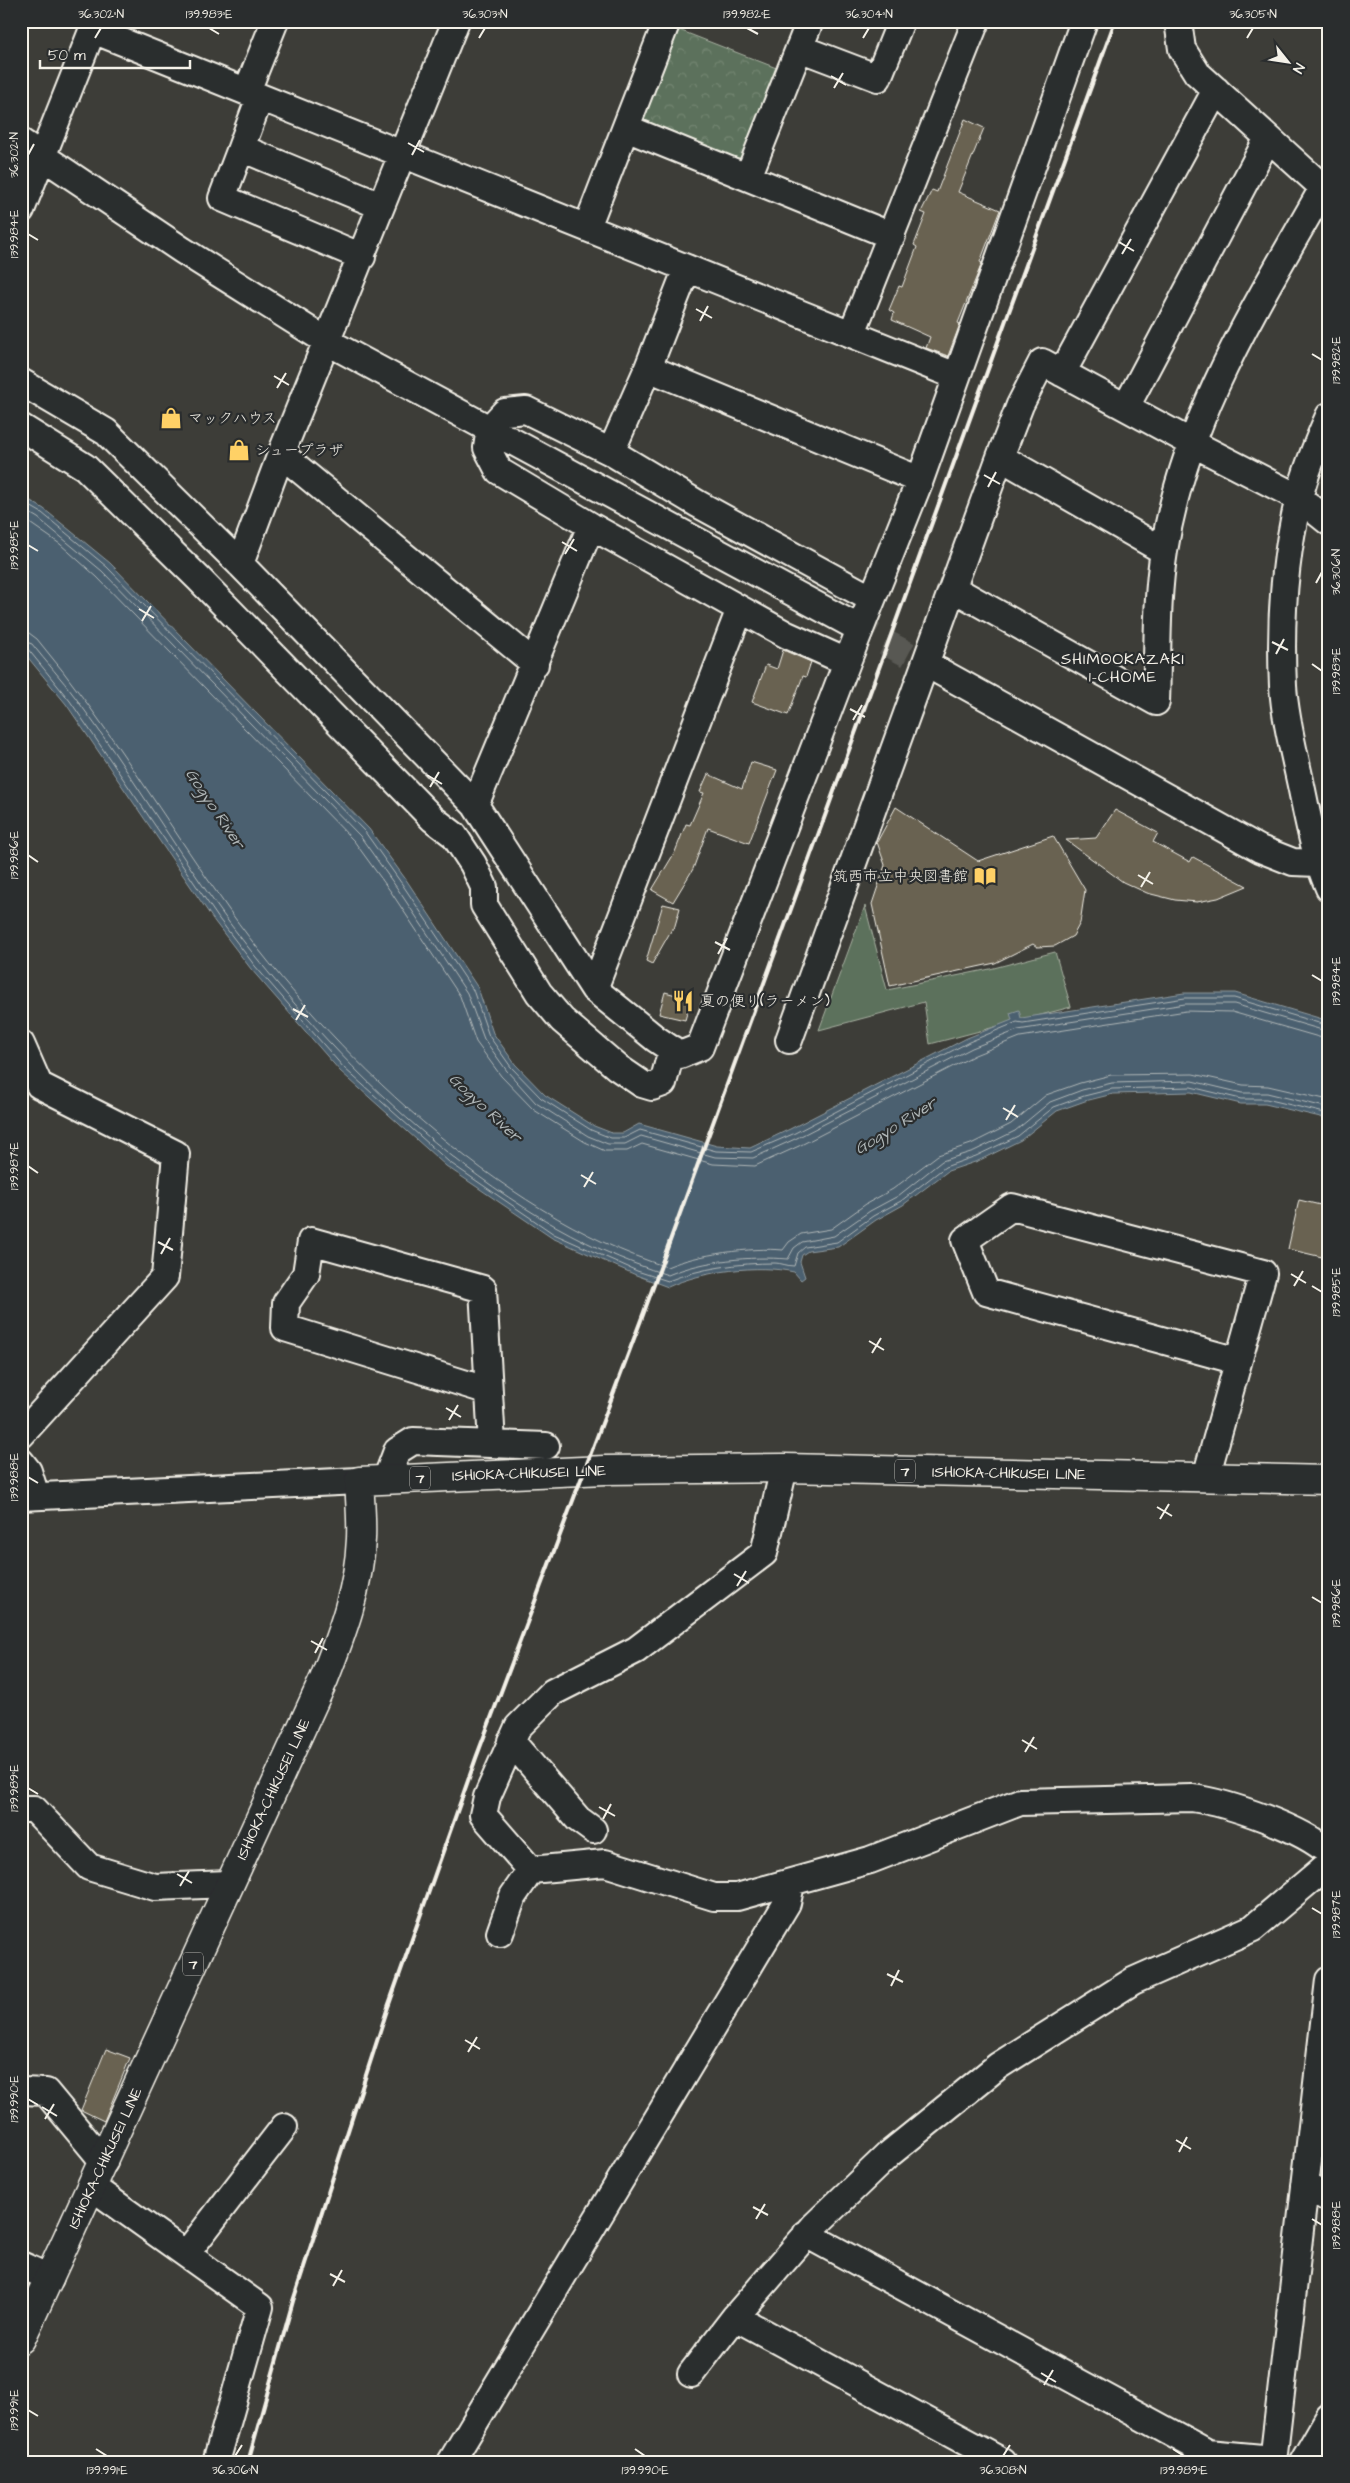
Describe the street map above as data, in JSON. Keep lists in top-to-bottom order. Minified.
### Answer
{"streets":{"main road":["7","ISHIOKA-CHIKUSEI LINE"]},"districts":["SHIMOOKAZAKI 1-CHOME"],"water":["Gogyo River"],"places":{"shop":["マックハウス","シュープラザ"],"library":["筑西市立中央図書館"],"restaurant":["夏の便り(ラーメン)"]},"scale_bar":"50 m","north":"bottom right","coordinates":["36.302°N","139.983°E","36.303°N","139.982°E","36.304°N","36.305°N","139.984°E","139.985°E","36.306°N","139.986°E","139.987°E","139.988°E","139.989°E","139.990°E","139.991°E","36.308°N"]}
